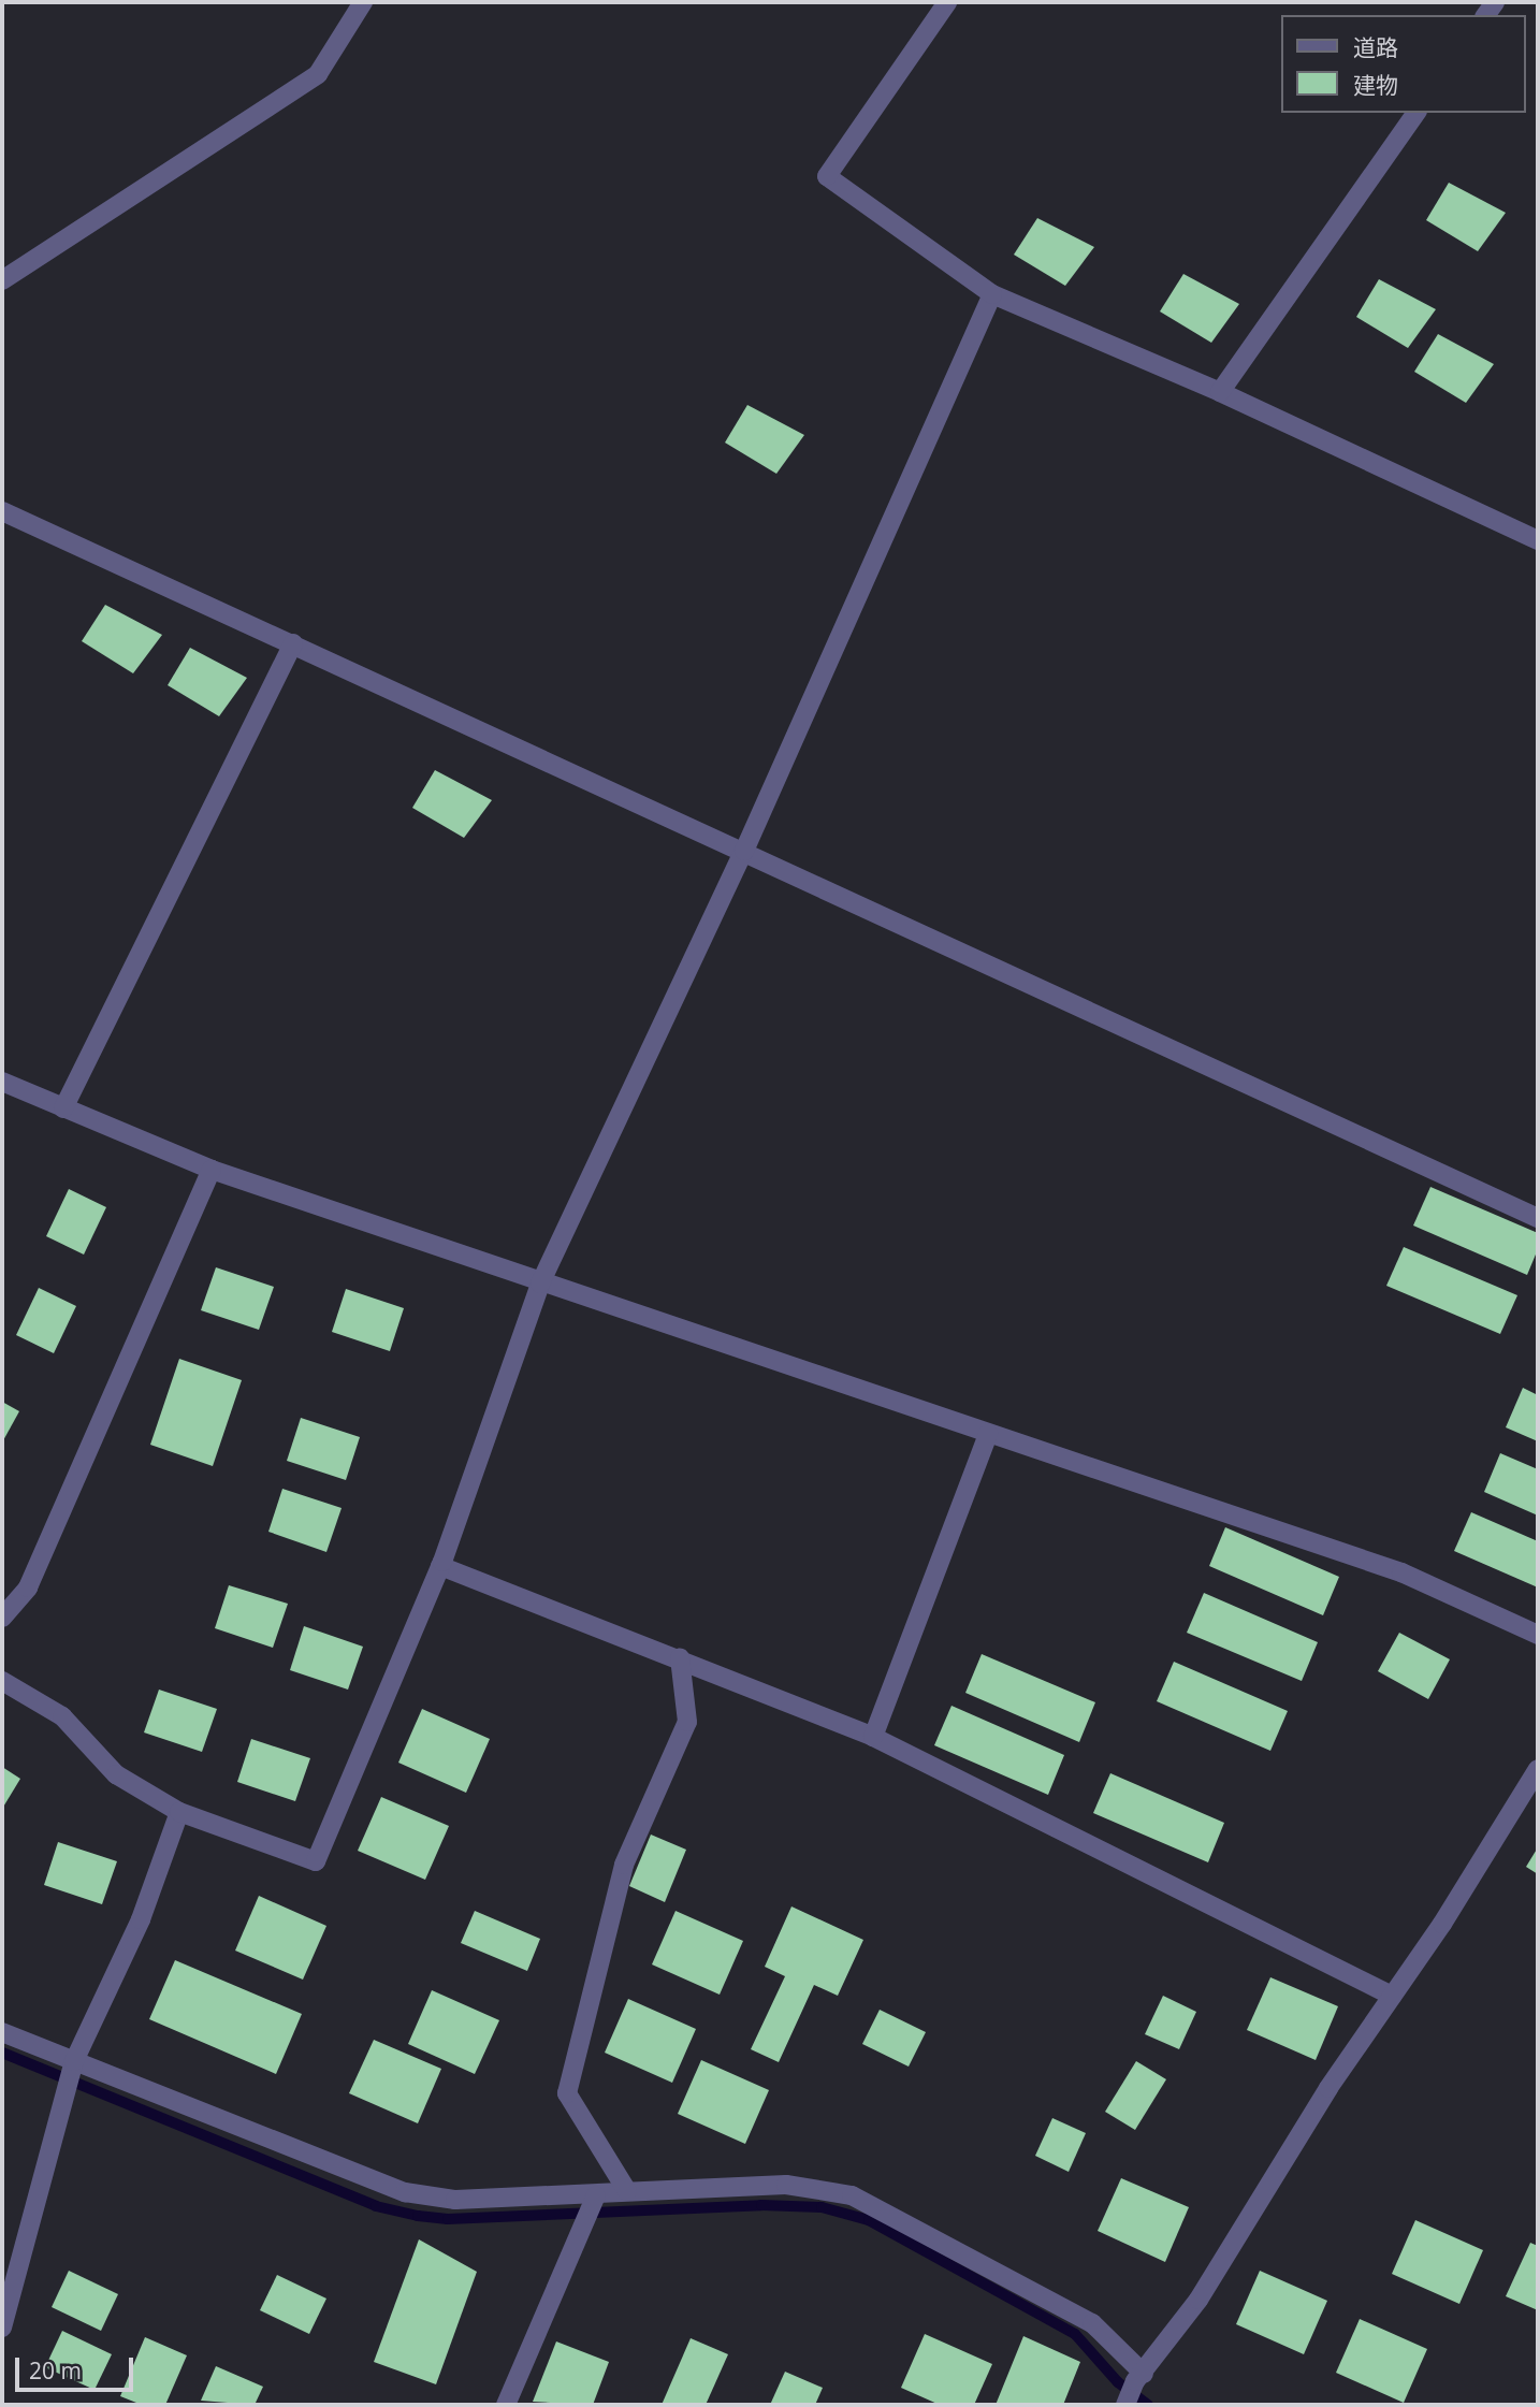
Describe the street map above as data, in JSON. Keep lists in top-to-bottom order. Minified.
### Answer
{"legend":["道路","建物"],"scale_bar":"20 m"}
